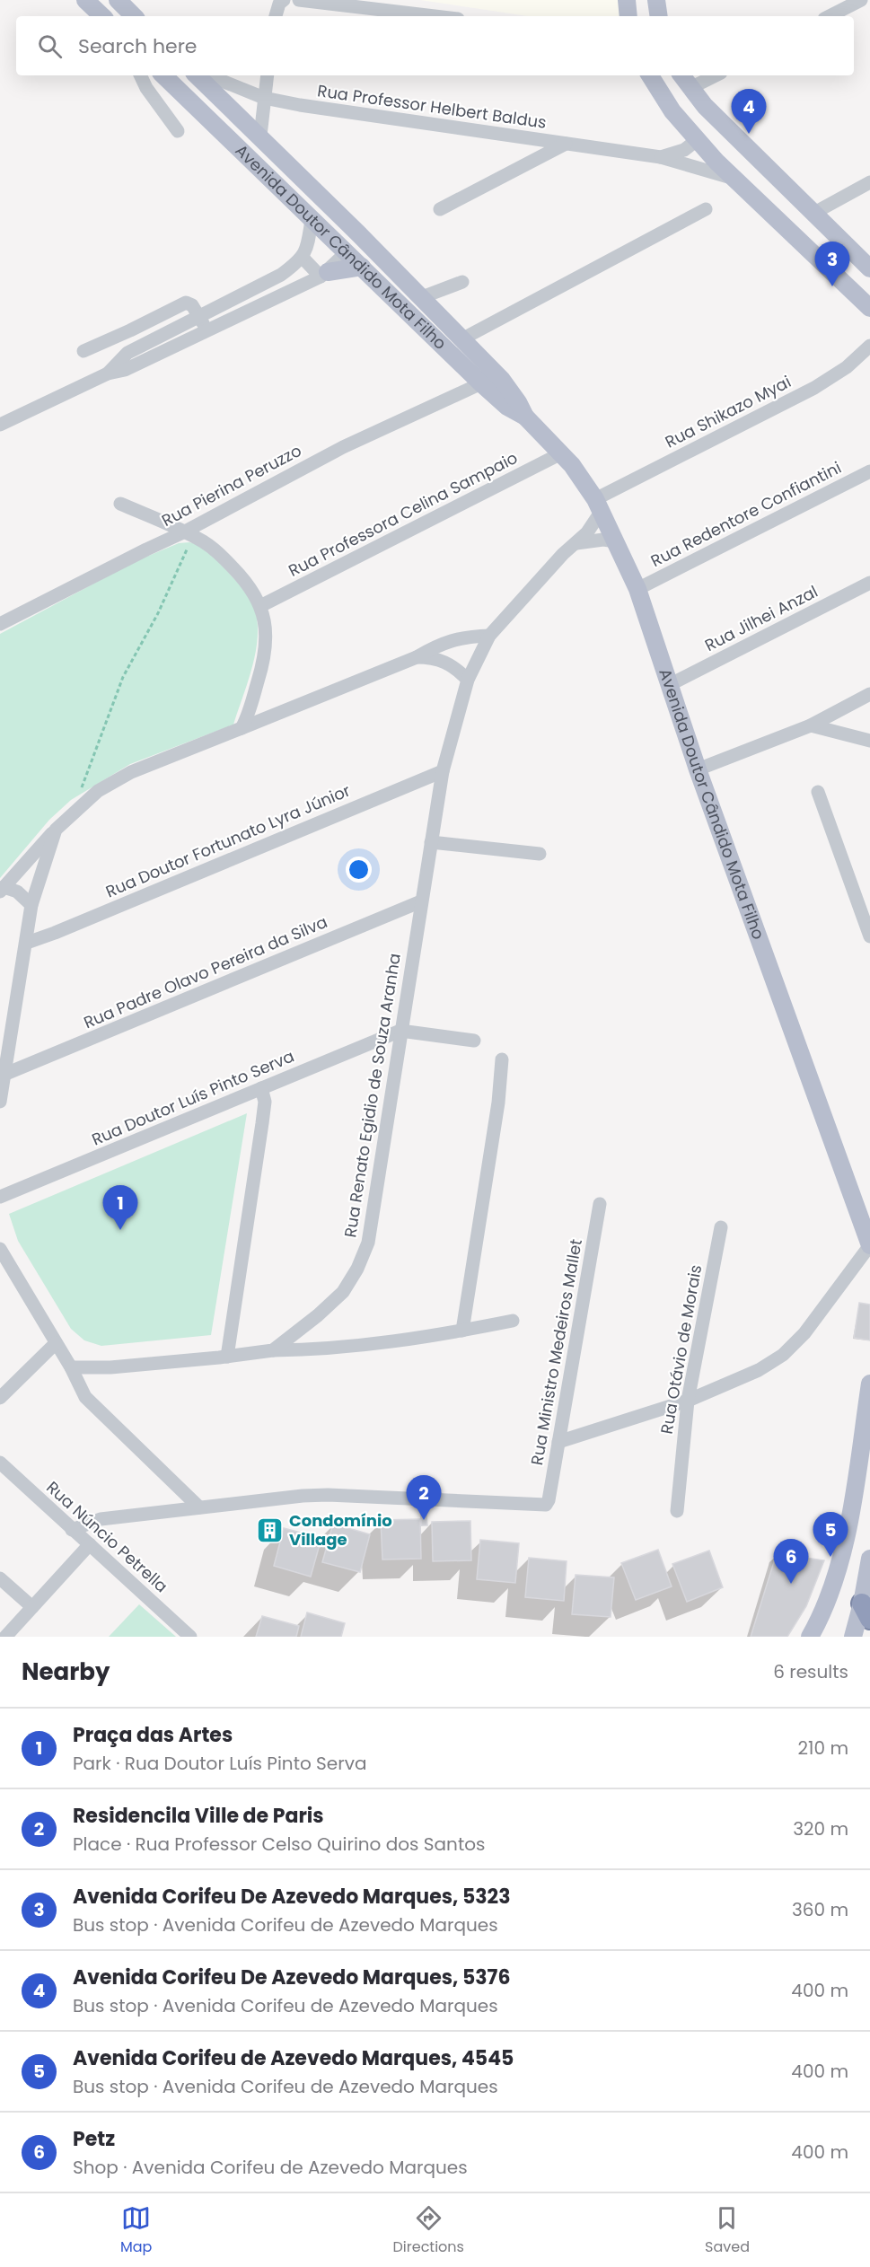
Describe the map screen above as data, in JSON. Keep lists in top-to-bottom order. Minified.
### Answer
{"streets":{"main road":["Avenida Doutor Cândido Mota Filho"],"street":["Rua Professor Helbert Baldus","Rua Shikazo Myai","Rua Pierina Peruzzo","Rua Professora Celina Sampaio","Rua Redentore Confiantini","Rua Jilhei Anzal","Rua Doutor Fortunato Lyra Júnior","Rua Padre Olavo Pereira da Silva","Rua Renato Egidio de Souza Aranha","Rua Doutor Luís Pinto Serva","Rua Otávio de Morais","Rua Ministro Medeiros Mallet","Rua Núncio Petrella"]},"crossings":[["Avenida Doutor Cândido Mota Filho","Rua Shikazo Myai"],["Avenida Doutor Cândido Mota Filho","Rua Pierina Peruzzo"],["Avenida Doutor Cândido Mota Filho","Rua Professora Celina Sampaio"],["Avenida Doutor Cândido Mota Filho","Rua Redentore Confiantini"],["Avenida Doutor Cândido Mota Filho","Rua Jilhei Anzal"],["Avenida Doutor Cândido Mota Filho","Rua Renato Egidio de Souza Aranha"],["Rua Shikazo Myai","Rua Renato Egidio de Souza Aranha"],["Rua Doutor Fortunato Lyra Júnior","Rua Renato Egidio de Souza Aranha"],["Rua Padre Olavo Pereira da Silva","Rua Renato Egidio de Souza Aranha"],["Rua Renato Egidio de Souza Aranha","Rua Doutor Luís Pinto Serva"]],"places":{"building":["Condomínio Village"]},"page":{"search":"Search here","pins":["4","3","1","2","5","6"],"heading":["Nearby","6 results"],"list":[{"mark":"1","name":"Praça das Artes","note":"Park · Rua Doutor Luís Pinto Serva","value":"210 m"},{"mark":"2","name":"Residencila Ville de Paris","note":"Place · Rua Professor Celso Quirino dos Santos","value":"320 m"},{"mark":"3","name":"Avenida Corifeu De Azevedo Marques, 5323","note":"Bus stop · Avenida Corifeu de Azevedo Marques","value":"360 m"},{"mark":"4","name":"Avenida Corifeu De Azevedo Marques, 5376","note":"Bus stop · Avenida Corifeu de Azevedo Marques","value":"400 m"},{"mark":"5","name":"Avenida Corifeu de Azevedo Marques, 4545","note":"Bus stop · Avenida Corifeu de Azevedo Marques","value":"400 m"},{"mark":"6","name":"Petz","note":"Shop · Avenida Corifeu de Azevedo Marques","value":"400 m"}],"nav":["Map","Directions","Saved"]}}
